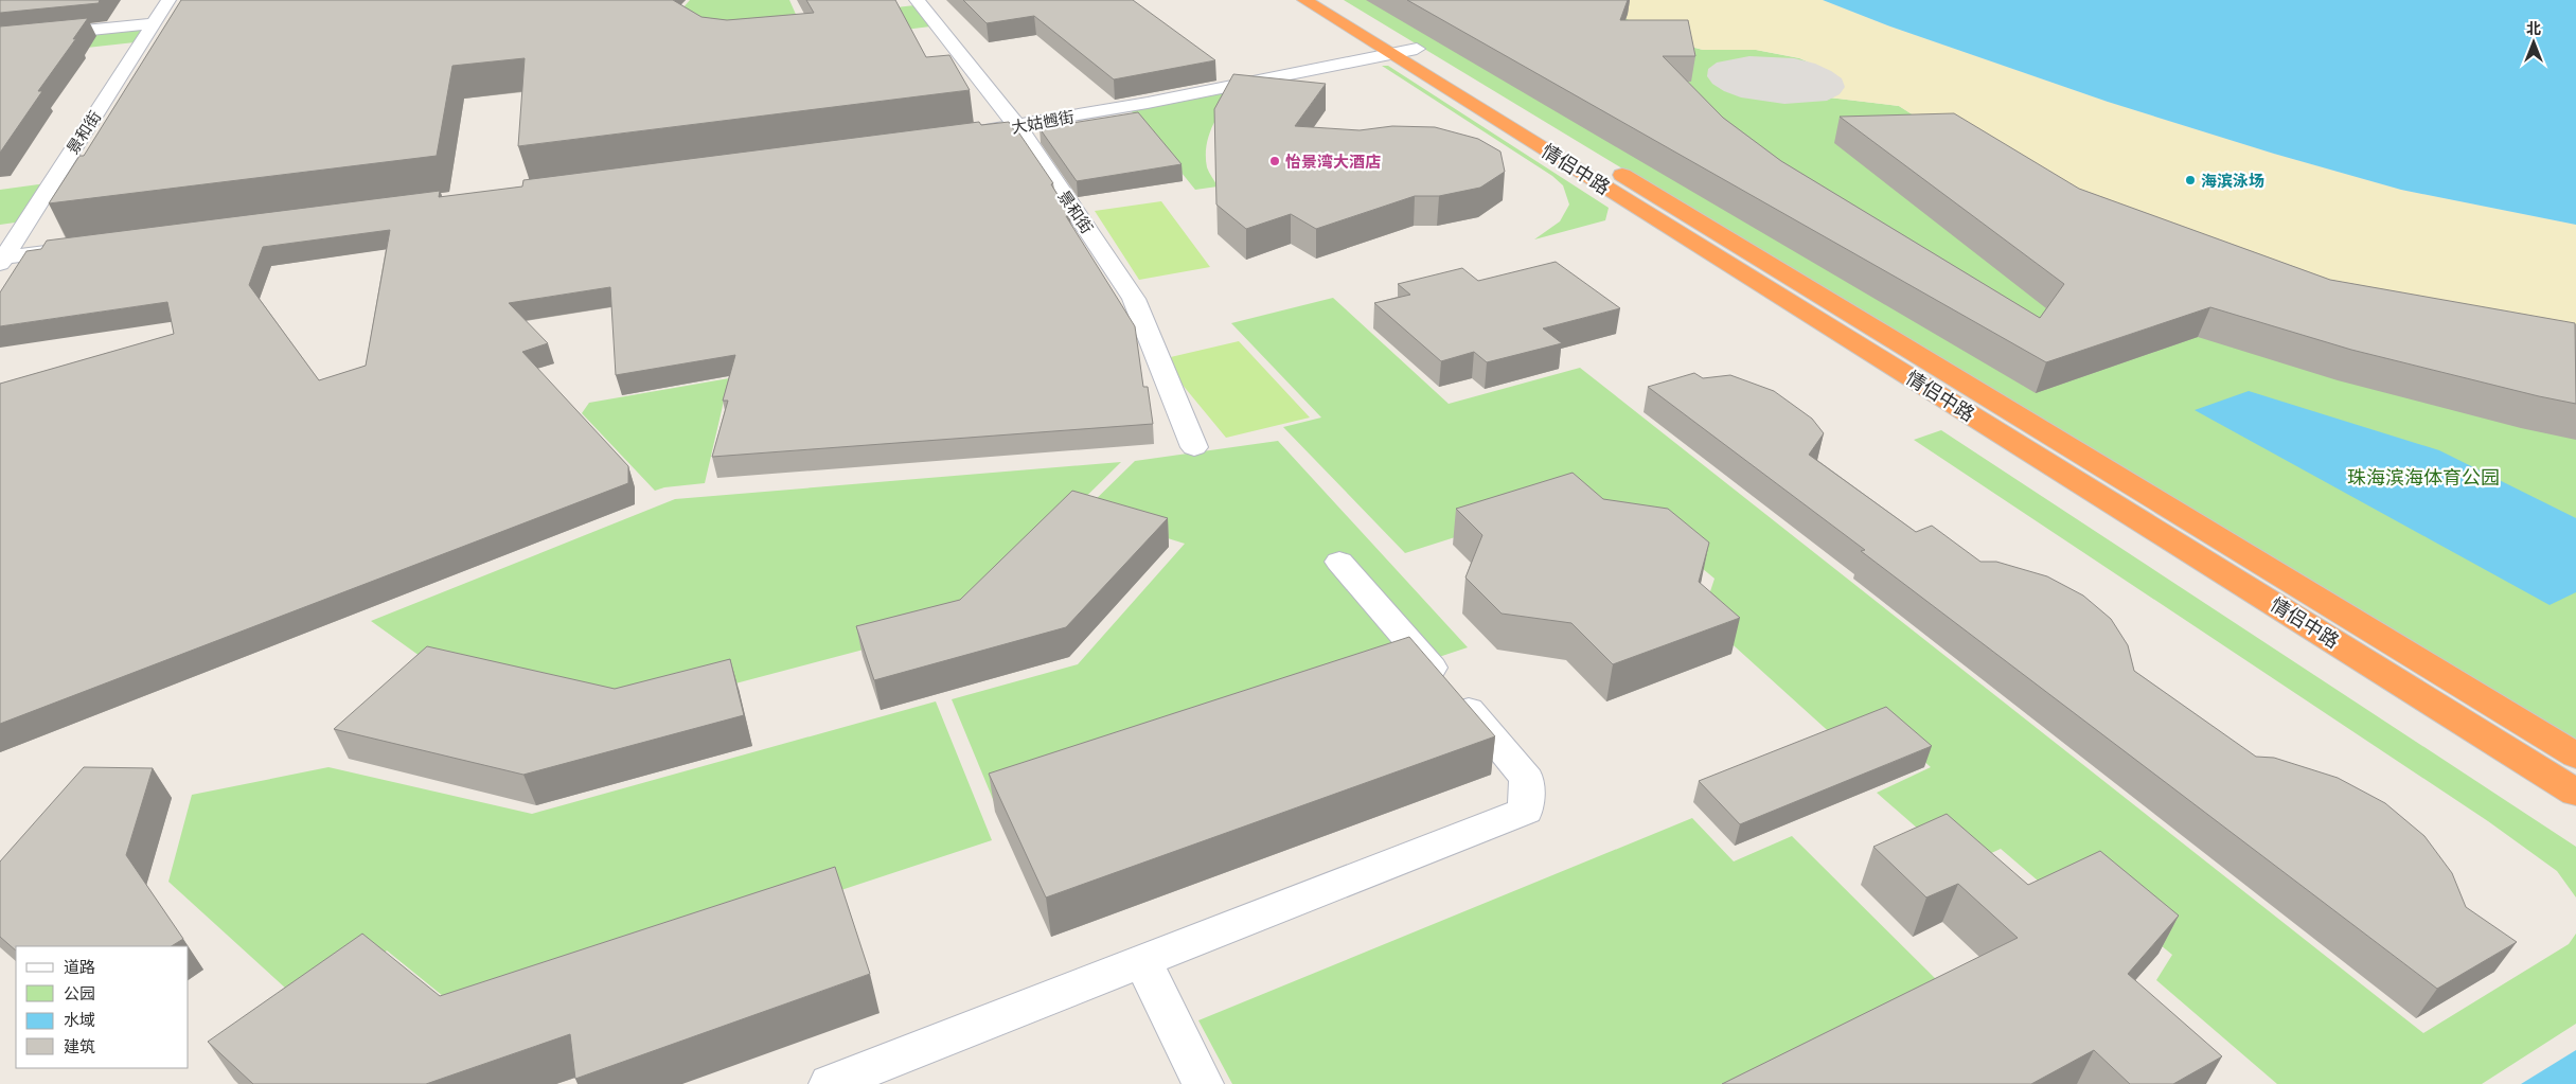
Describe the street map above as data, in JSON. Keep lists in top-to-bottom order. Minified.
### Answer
{"streets":{"highway":["情侣中路"],"street":["大姑乸街","景和街"]},"crossings":[["大姑乸街","景和街"],["大姑乸街","情侣中路"]],"parks":["珠海滨海体育公园"],"places":["怡景湾大酒店","海滨泳场"],"legend":["道路","公园","水域","建筑"],"north":"top"}
